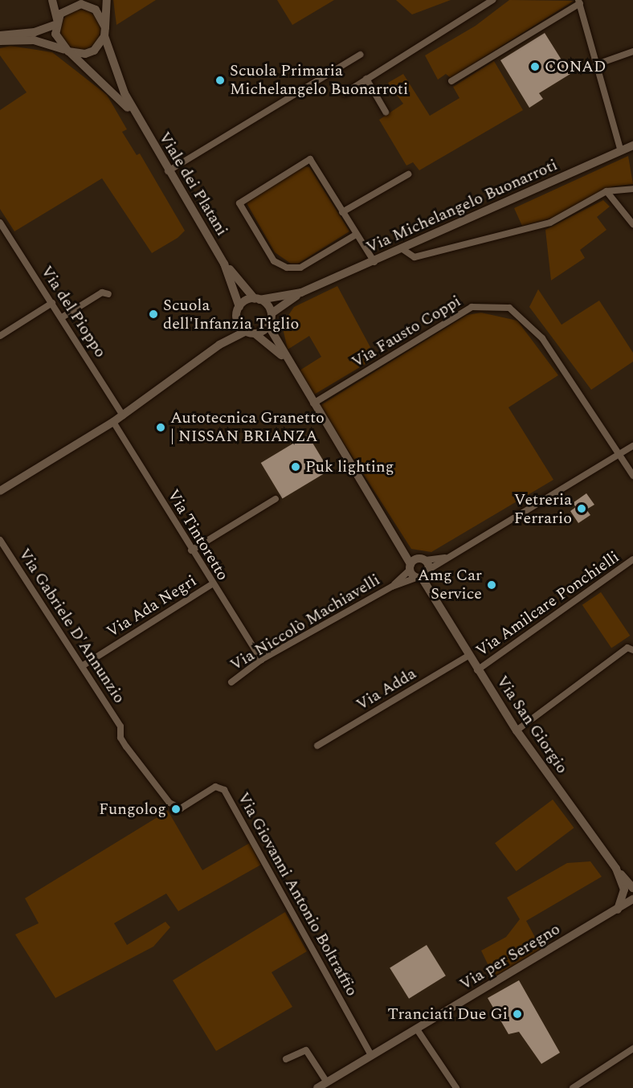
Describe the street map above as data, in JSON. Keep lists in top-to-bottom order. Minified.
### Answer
{"streets":{"street":["Viale dei Platani","Via Michelangelo Buonarroti","Via del Pioppo","Via Fausto Coppi","Via Tintoretto","Via Amilcare Ponchielli","Via Ada Negri","Via Niccolò Machiavelli","Via Gabriele D'Annunzio","Via Adda","Via San Giorgio","Via Giovanni Antonio Boltraffio","Via per Seregno"]},"crossings":[["Viale dei Platani","Via Michelangelo Buonarroti"],["Viale dei Platani","Via San Giorgio"],["Via Michelangelo Buonarroti","Via San Giorgio"],["Via Fausto Coppi","Via Niccolò Machiavelli"],["Via Fausto Coppi","Via San Giorgio"],["Via Tintoretto","Via Ada Negri"],["Via Tintoretto","Via Niccolò Machiavelli"],["Via Amilcare Ponchielli","Via San Giorgio"],["Via Ada Negri","Via Gabriele D'Annunzio"],["Via Niccolò Machiavelli","Via San Giorgio"],["Via Gabriele D'Annunzio","Via Giovanni Antonio Boltraffio"],["Via Adda","Via San Giorgio"],["Via San Giorgio","Via per Seregno"],["Via Giovanni Antonio Boltraffio","Via per Seregno"]],"places":["CONAD","Scuola Primaria Michelangelo Buonarroti","Scuola dell'Infanzia Tiglio","Autotecnica Granetto | NISSAN BRIANZA","Puk lighting","Vetreria Ferrario","Amg Car Service","Fungolog","Tranciati Due Gi"]}
